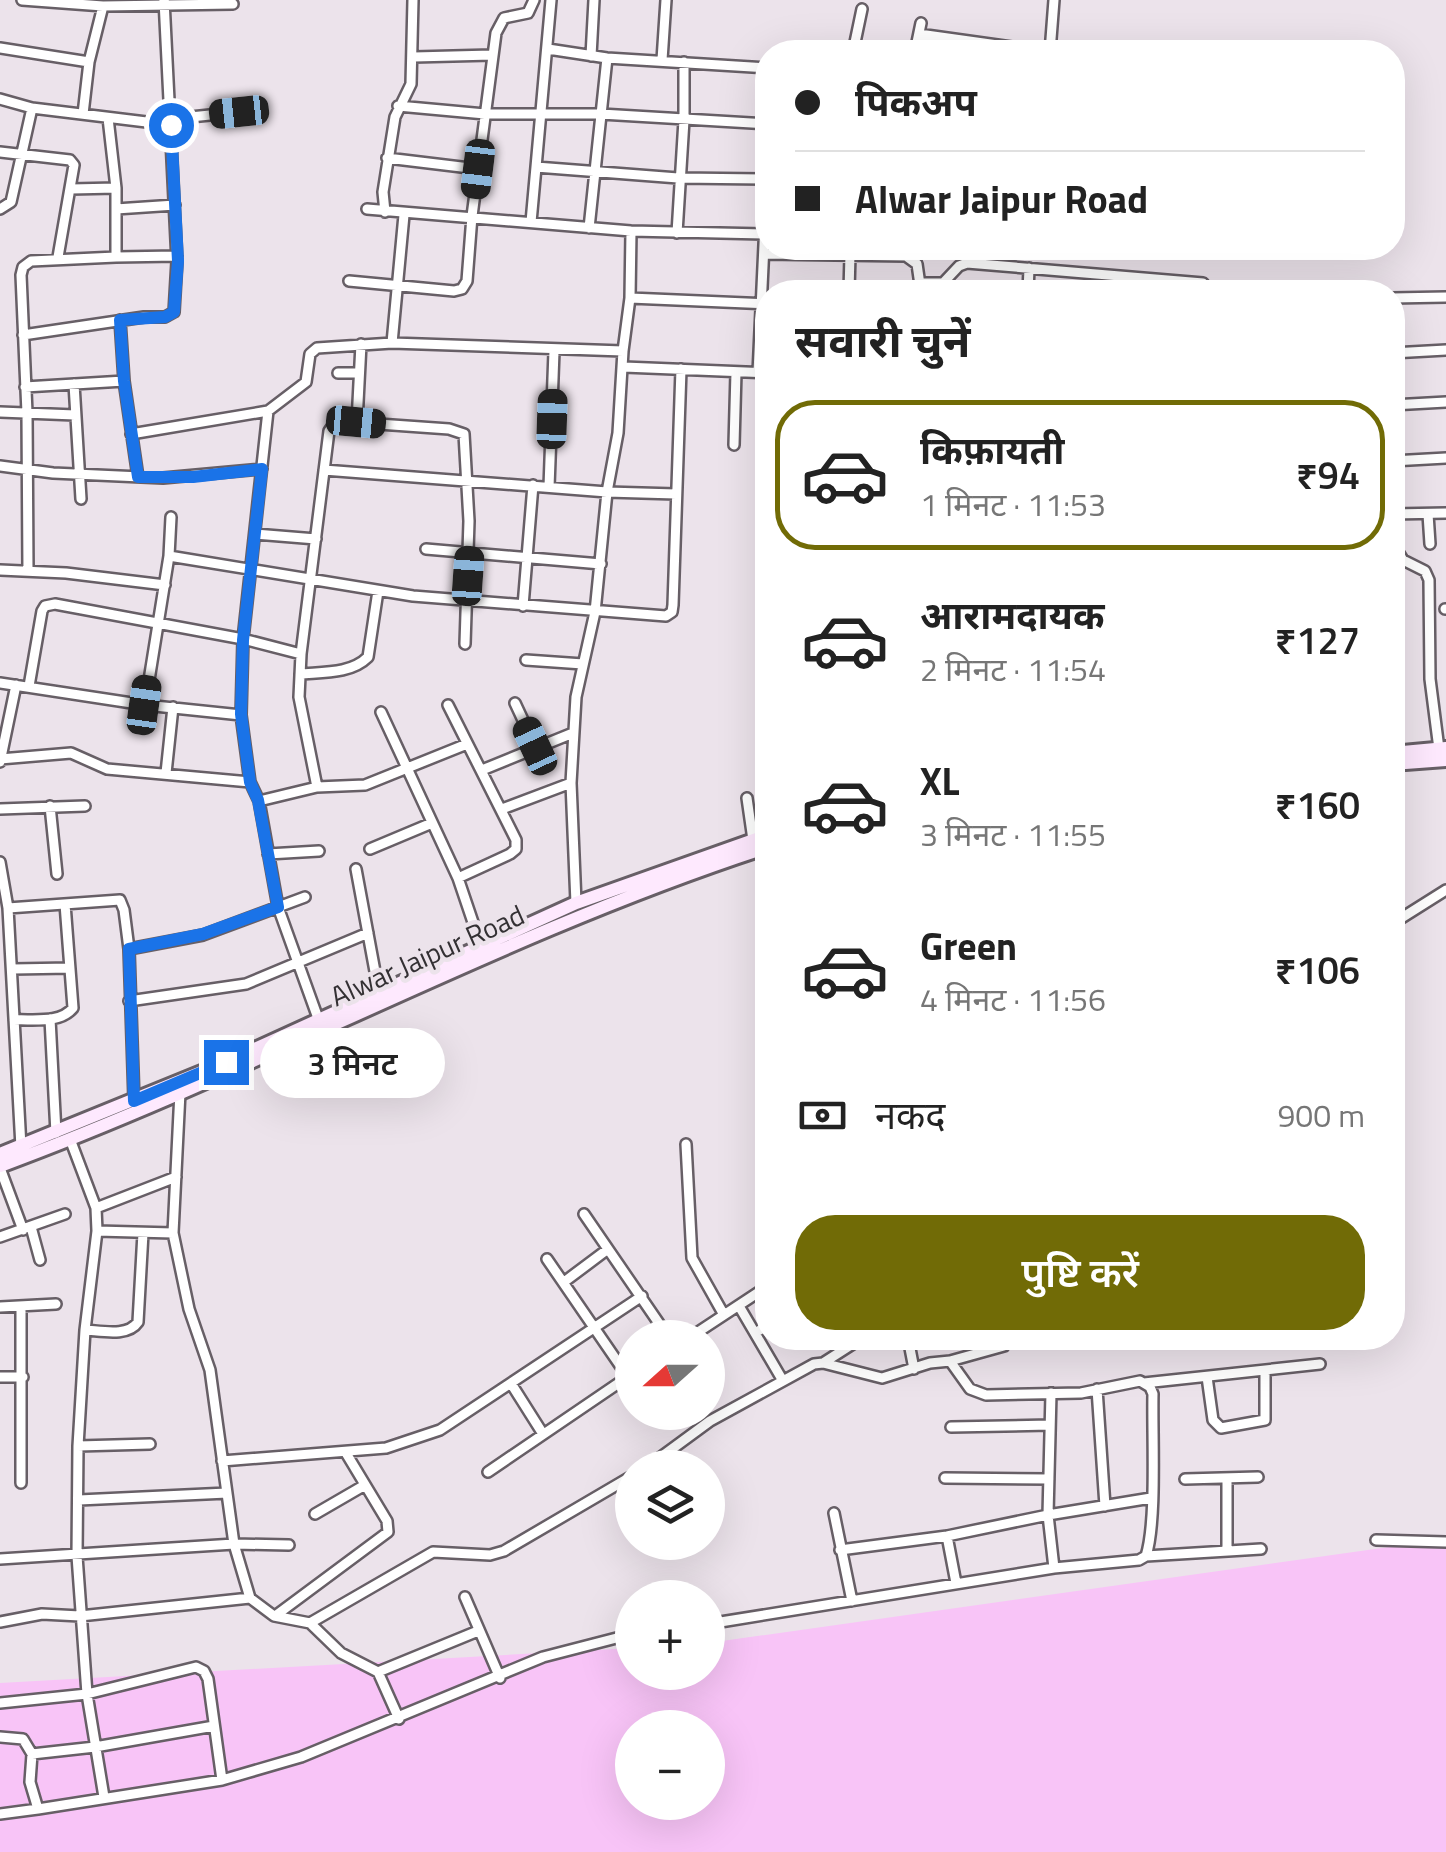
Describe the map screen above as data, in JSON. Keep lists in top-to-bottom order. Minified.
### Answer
{"streets":{"main road":["Alwar Jaipur Road"]},"north":"left","page":{"banner":["पिकअप","Alwar Jaipur Road"],"heading":"सवारी चुनें","list":[{"name":"किफ़ायती","note":"1 मिनट · 11:53","value":"₹94"},{"name":"आरामदायक","note":"2 मिनट · 11:54","value":"₹127"},{"name":"XL","note":"3 मिनट · 11:55","value":"₹160"},{"name":"Green","note":"4 मिनट · 11:56","value":"₹106"}],"bubble":"3 मिनट","pay":["नकद","900 m"],"buttons":"पुष्टि करें","map_buttons":["+","−"]}}
